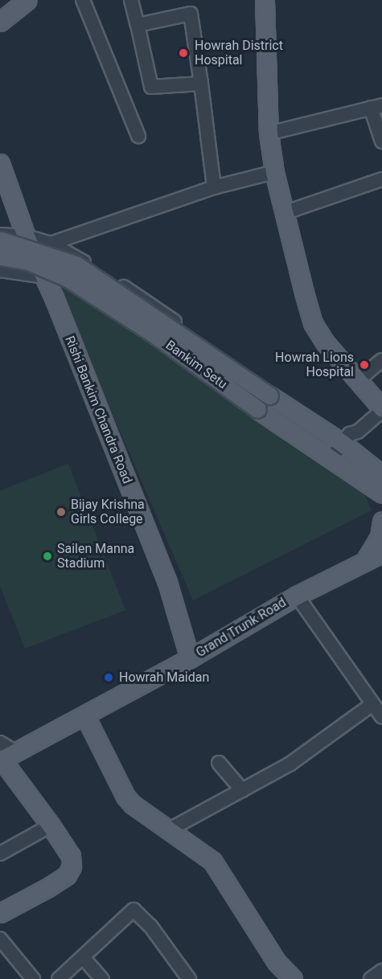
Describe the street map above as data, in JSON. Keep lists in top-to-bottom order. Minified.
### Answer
{"streets":{"main road":["Bankim Setu","Rishi Bankim Chandra Road","Grand Trunk Road"]},"crossings":[["Rishi Bankim Chandra Road","Grand Trunk Road"]],"places":["Howrah District Hospital","Howrah Lions Hospital","Bijay Krishna Girls College","Sailen Manna Stadium","Howrah Maidan"]}
